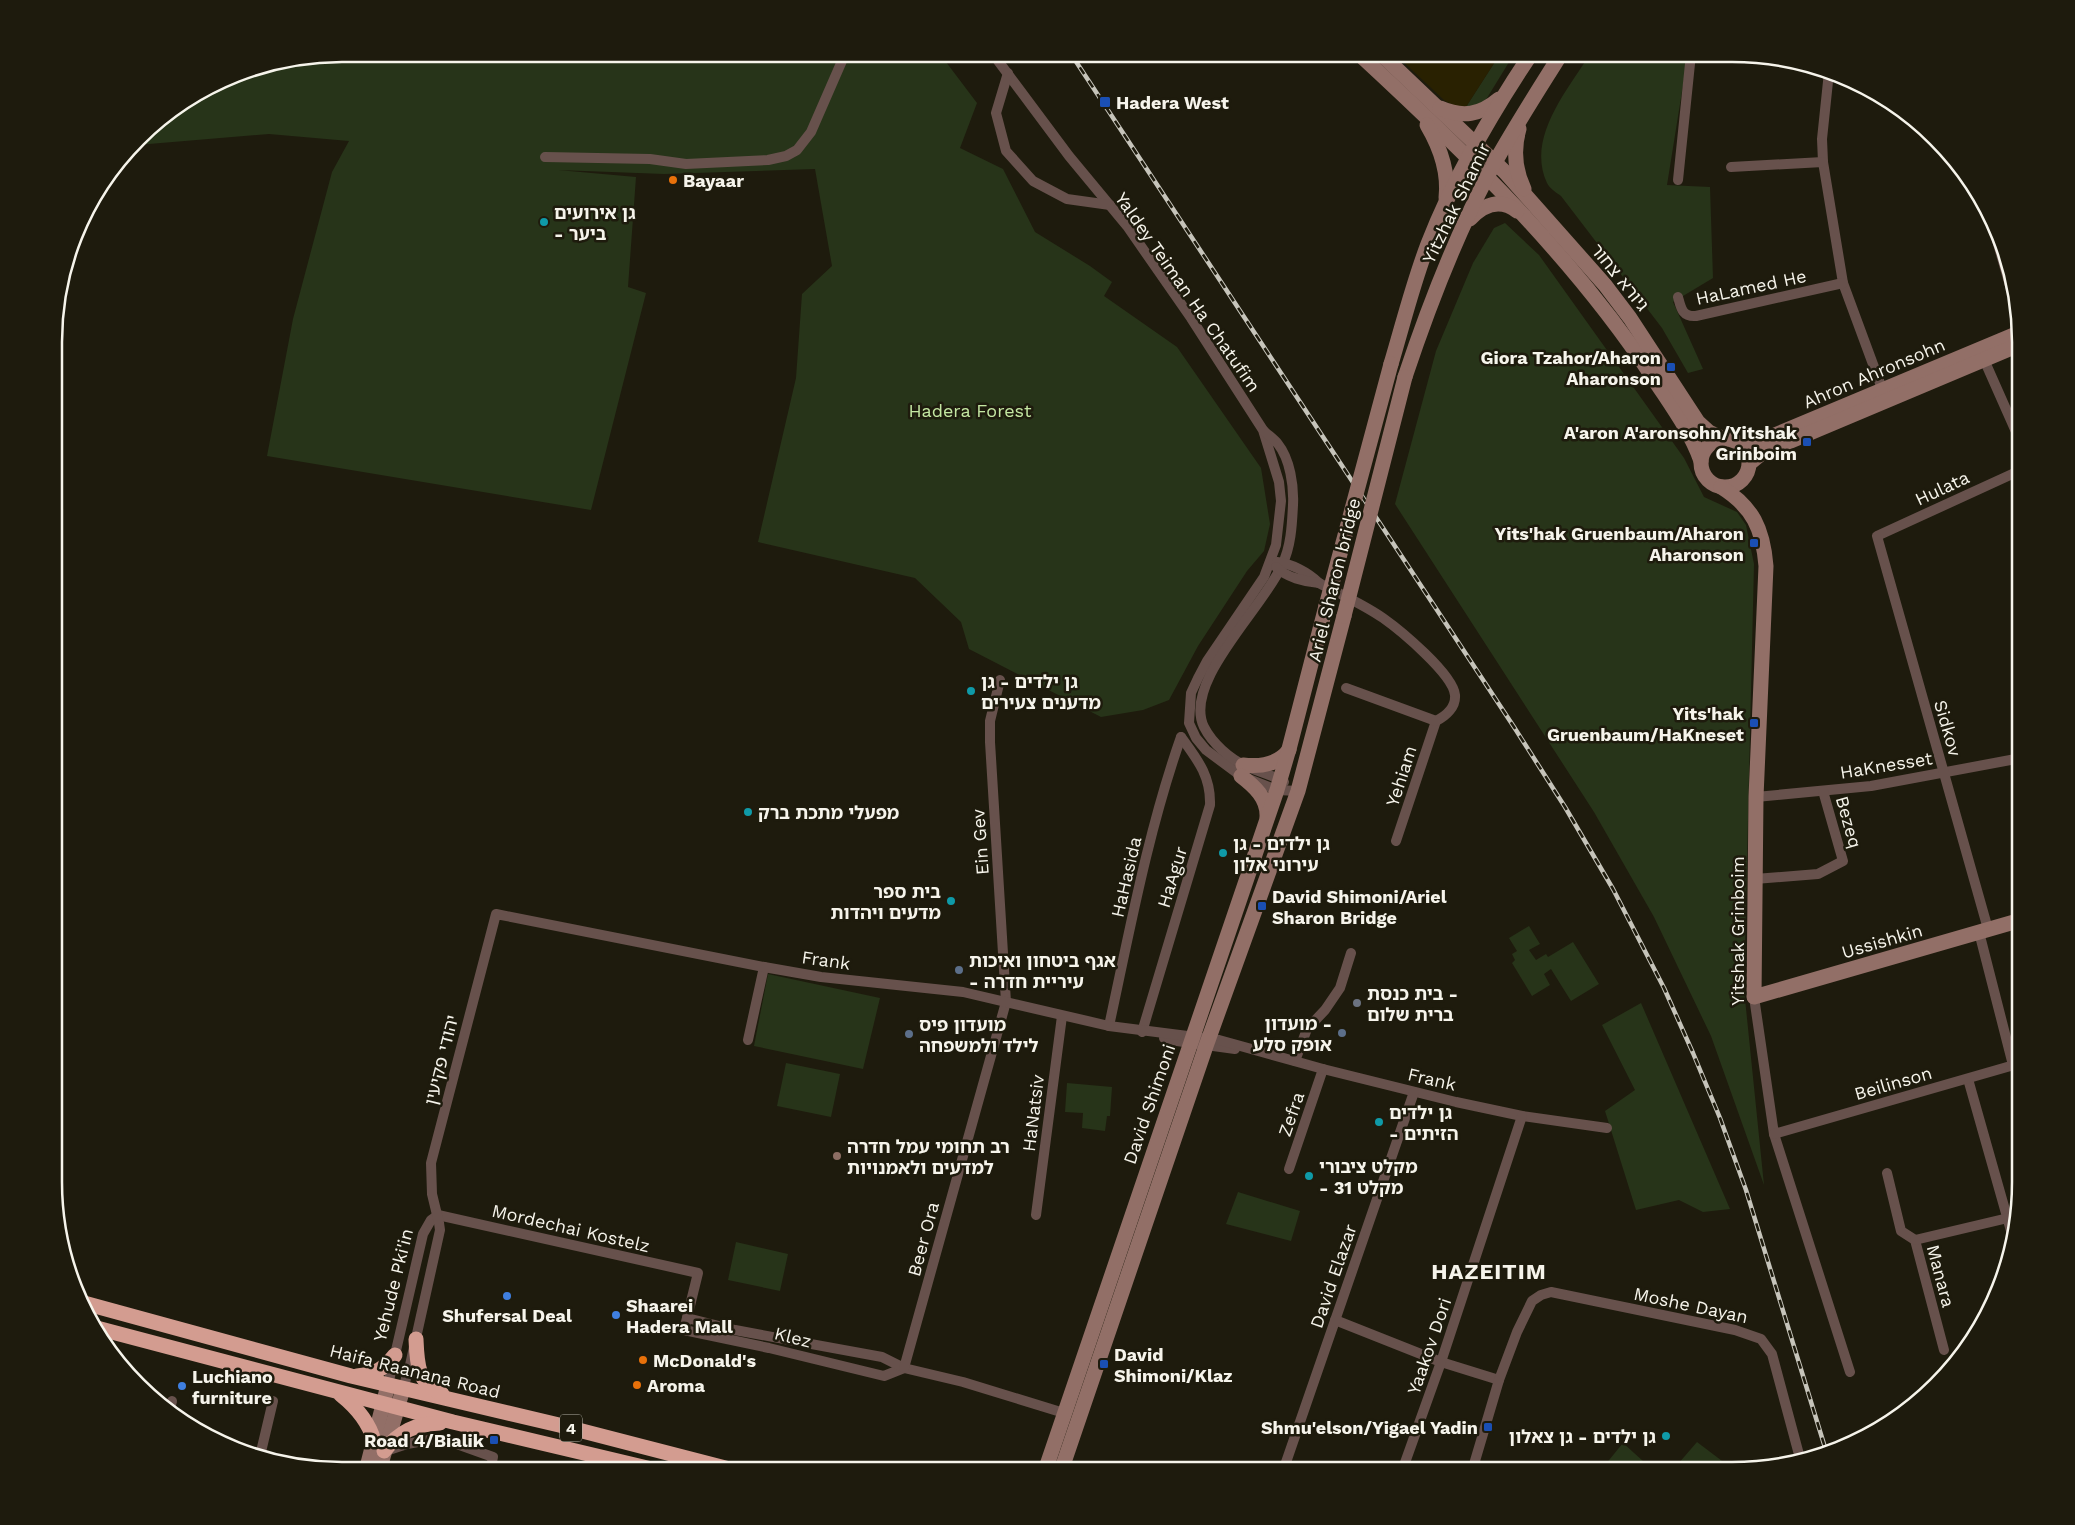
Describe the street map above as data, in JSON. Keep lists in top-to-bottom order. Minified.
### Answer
{"streets":{"highway":["Haifa Raanana Road","4"],"main road":["Yitzhak Shamir","גיורא צחור","Ahron Ahronsohn","Ariel Sharon bridge","Yitshak Grinboim","Ussishkin","David Shimoni","Yehude Pki'in"],"street":["HaLamed He","Yaldey Teiman Ha Chatufim","Hulata","Sidkov","HaKnesset","Yehiam","Bezeq","Ein Gev","HaHasida","HaAgur","Frank","יהודי פקיעין","Beilinson","HaNatsiv","Zefra","Mordechai Kostelz","Beer Ora","David Elazar","Manara","Moshe Dayan","Klez","Yaakov Dori"]},"crossings":[["Yitzhak Shamir","גיורא צחור"],["Yitzhak Shamir","Ariel Sharon bridge"],["גיורא צחור","Ahron Ahronsohn"],["גיורא צחור","Yitshak Grinboim"],["Yaldey Teiman Ha Chatufim","Ariel Sharon bridge"],["Yaldey Teiman Ha Chatufim","David Shimoni"],["Ahron Ahronsohn","Yitshak Grinboim"],["Hulata","Sidkov"],["Ariel Sharon bridge","David Shimoni"],["Sidkov","HaKnesset"],["Sidkov","Ussishkin"],["HaKnesset","Bezeq"],["HaKnesset","Yitshak Grinboim"],["Bezeq","Yitshak Grinboim"],["Ein Gev","Frank"],["Ein Gev","Beer Ora"],["HaHasida","HaAgur"],["HaHasida","Frank"],["HaAgur","Frank"],["Yitshak Grinboim","Ussishkin"],["Yitshak Grinboim","Beilinson"],["Frank","יהודי פקיעין"],["Frank","David Shimoni"],["Frank","HaNatsiv"],["Frank","Zefra"],["Frank","Beer Ora"],["Frank","David Elazar"],["Frank","Yaakov Dori"],["יהודי פקיעין","Mordechai Kostelz"],["יהודי פקיעין","Yehude Pki'in"],["David Shimoni","Klez"],["Mordechai Kostelz","Yehude Pki'in"],["Mordechai Kostelz","Klez"],["Beer Ora","Klez"],["Yehude Pki'in","Haifa Raanana Road"],["Yehude Pki'in","4"]],"districts":["HAZEITIM"],"parks":["Hadera Forest"],"places":{"transit":["Hadera West","Giora Tzahor/Aharon Aharonson","A'aron A'aronsohn/Yitshak Grinboim","Yits'hak Gruenbaum/Aharon Aharonson","Yits'hak Gruenbaum/HaKneset","David Shimoni/Ariel Sharon Bridge","David Shimoni/Klaz","Shmu'elson/Yigael Yadin","Road 4/Bialik"],"other":["Bayaar","גן אירועים - ביער","גן ילדים - גן מדענים צעירים","מפעלי מתכת ברק","גן ילדים - גן עירוני אלון","בית ספר מדעים ויהדות","אגף ביטחון ואיכות - עיריית חדרה","בית כנסת - ברית שלום","מועדון - אופק סלע","מועדון פיס לילד ולמשפחה","גן ילדים - הזיתים","רב תחומי עמל חדרה למדעים ולאמנויות","מקלט ציבורי - מקלט 31","Shufersal Deal","Shaarei Hadera Mall","McDonald's","Aroma","Luchiano furniture","גן ילדים - גן צאלון"]}}
